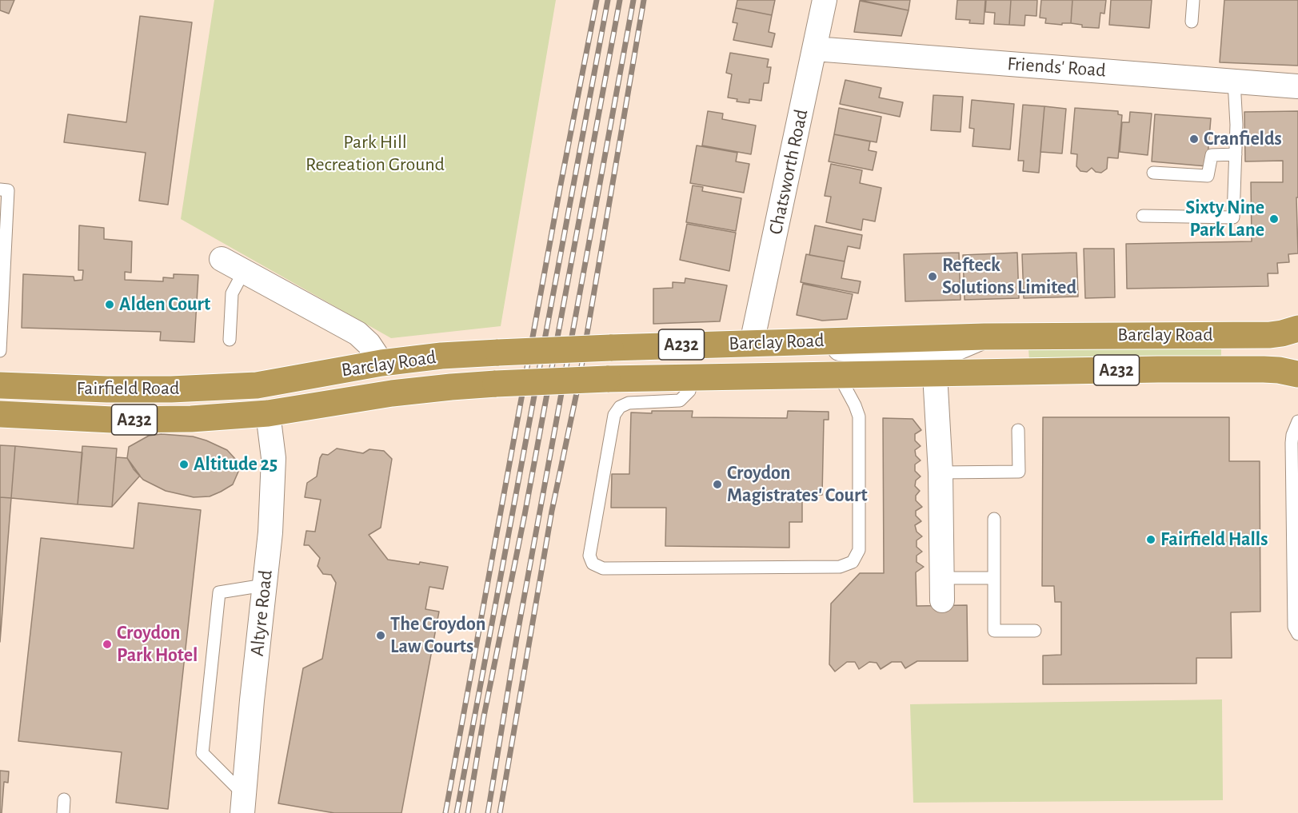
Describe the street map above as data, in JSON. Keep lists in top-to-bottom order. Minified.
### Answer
{"streets":{"highway":["Barclay Road","A232","Fairfield Road"],"street":["Friends' Road","Chatsworth Road","Altyre Road"]},"crossings":[["Friends' Road","Chatsworth Road"],["Chatsworth Road","Barclay Road"],["Barclay Road","Fairfield Road"],["Barclay Road","Altyre Road"],["Fairfield Road","Altyre Road"]],"parks":["Park Hill Recreation Ground"],"places":["Cranfields","Sixty Nine Park Lane","Refteck Solutions Limited","Alden Court","Altitude 25","Croydon Magistrates' Court","Fairfield Halls","The Croydon Law Courts","Croydon Park Hotel"]}
